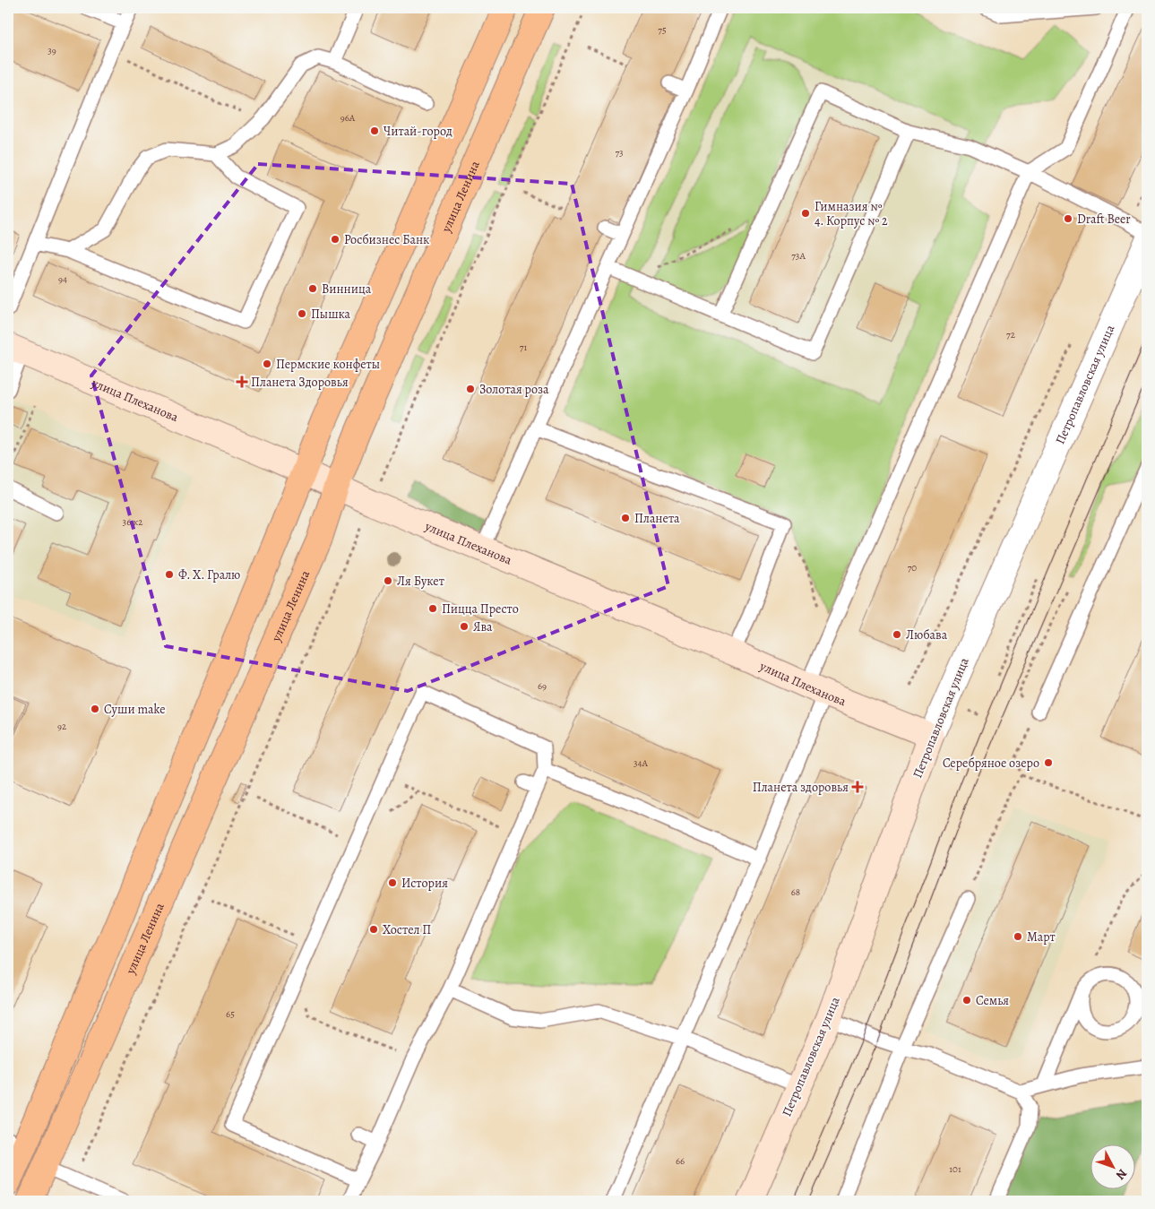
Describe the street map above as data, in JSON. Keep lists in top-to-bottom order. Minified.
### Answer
{"streets":{"main road":["улица Ленина","Петропавловская улица","улица Плеханова"]},"crossings":[["улица Ленина","улица Плеханова"],["Петропавловская улица","улица Плеханова"]],"places":{"other":["Читай-город","Гимназия № 4. Корпус № 2","Draft Beer","Росбизнес Банк","Винница","Пышка","Пермские конфеты","Золотая роза","Планета","Ф. Х. Гралю","Ля Букет","Пицца Престо","Ява","Любава","Суши make","Серебряное озеро","История","Хостел П","Март","Семья"],"health":["Планета Здоровья","Планета здоровья"]},"house_numbers":["75","39","96А","73","73А","94","72","71","36 к2","70","69","92","34А","68","65","66","101"],"north":"bottom right"}
